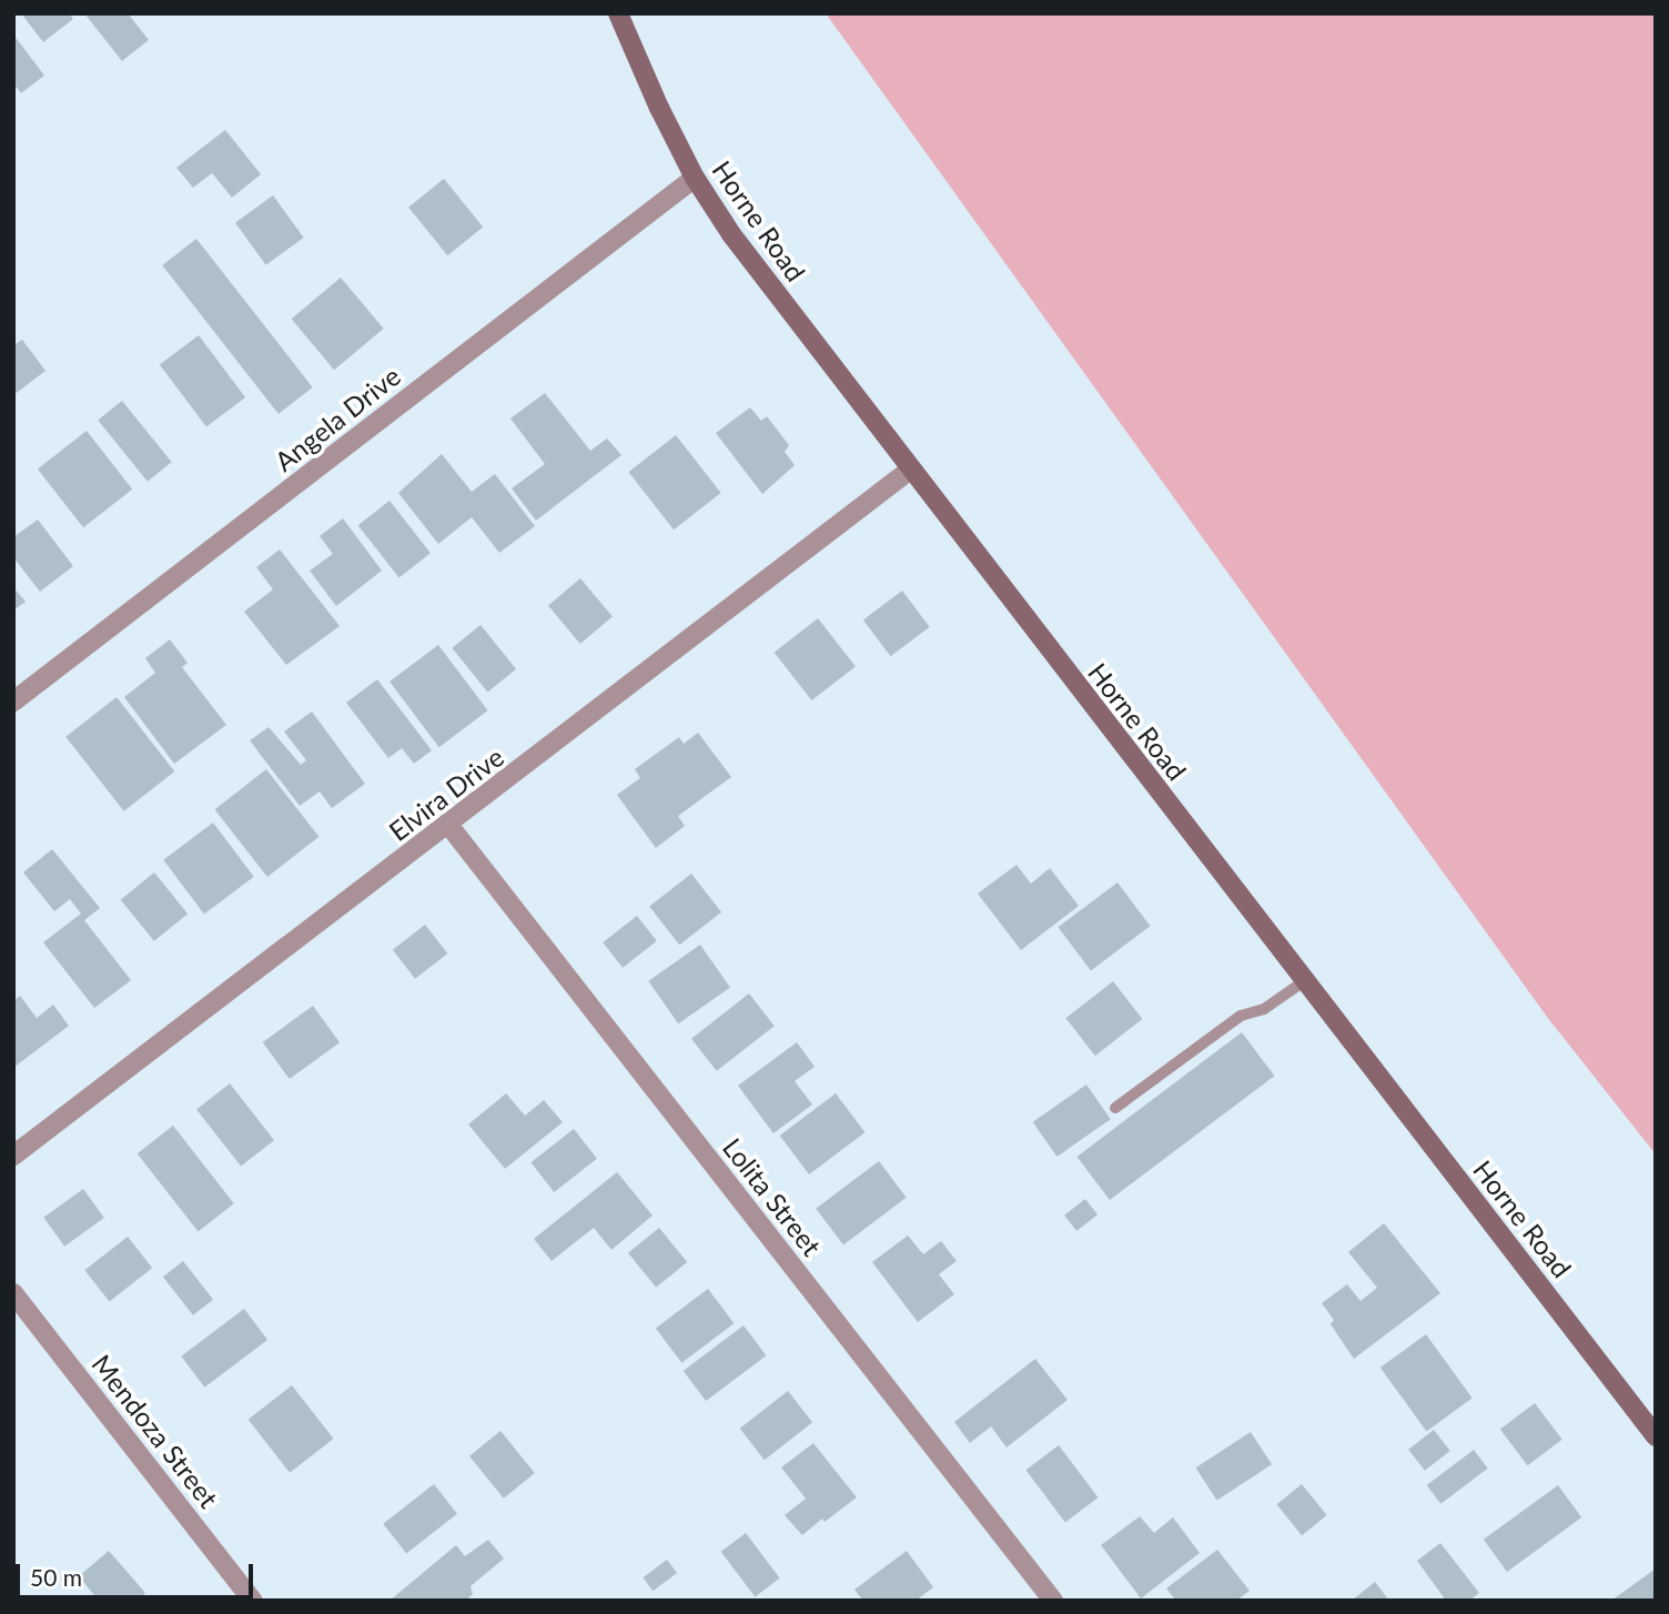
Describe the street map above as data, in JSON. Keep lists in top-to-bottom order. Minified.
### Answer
{"streets":{"main road":["Horne Road"],"street":["Angela Drive","Elvira Drive","Lolita Street","Mendoza Street"]},"crossings":[["Horne Road","Angela Drive"],["Horne Road","Elvira Drive"],["Elvira Drive","Lolita Street"]],"scale_bar":"50 m"}
